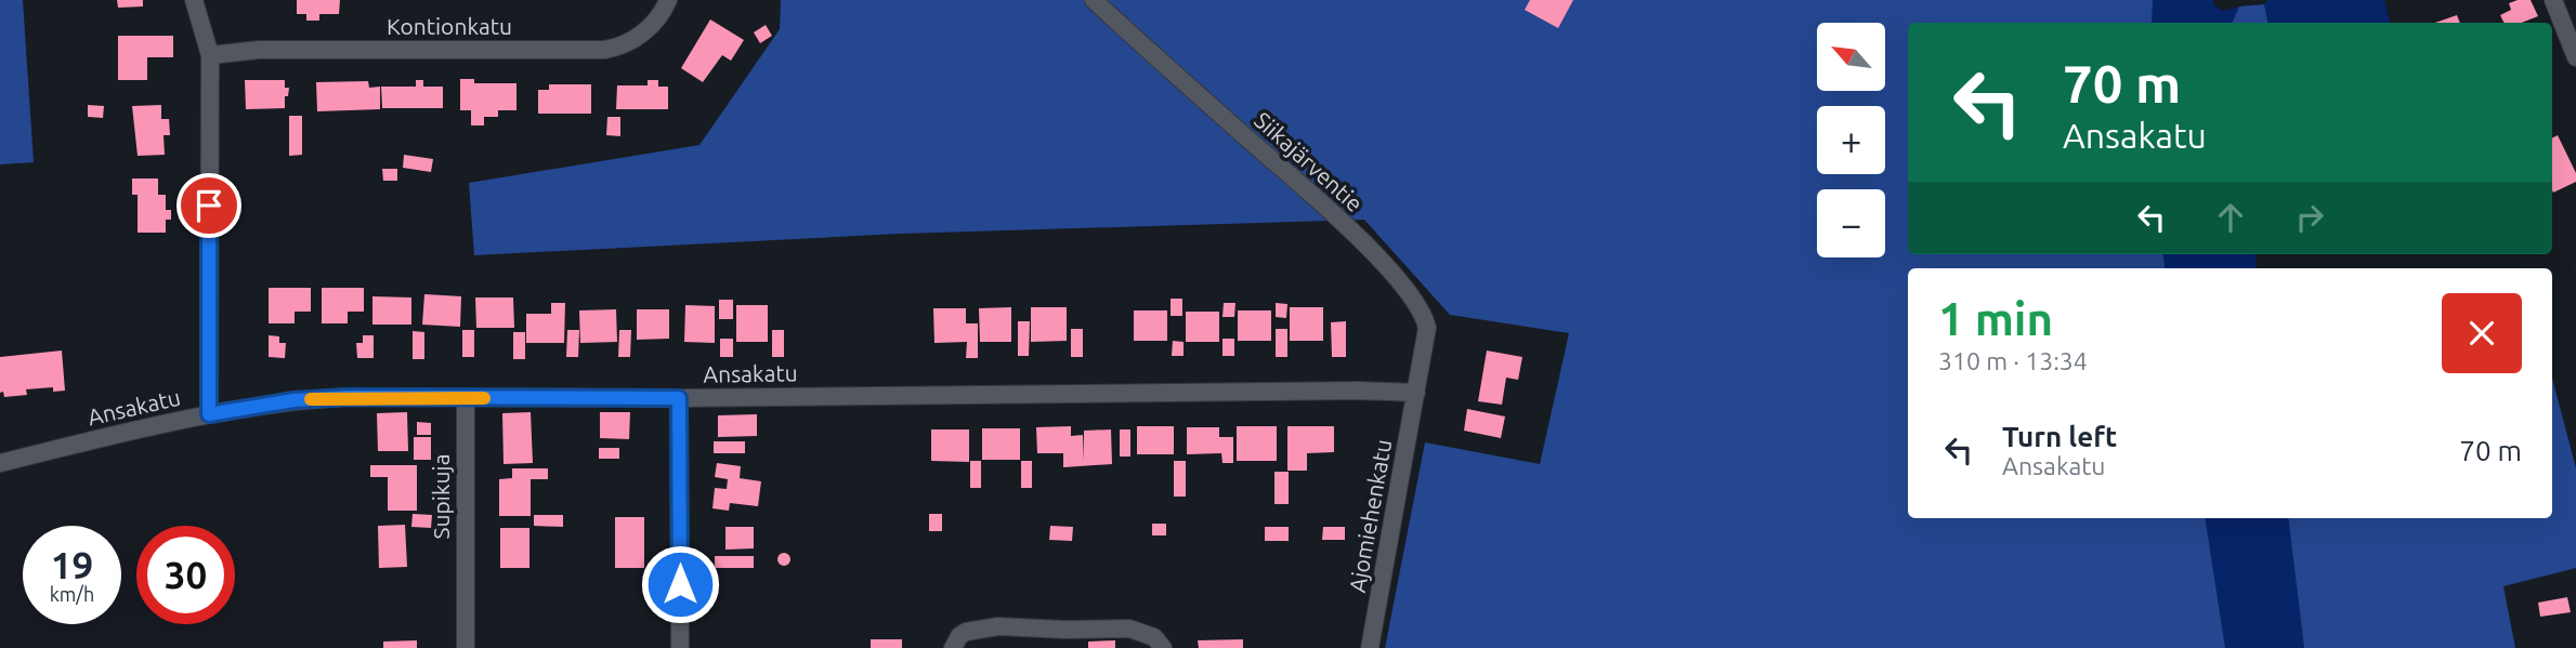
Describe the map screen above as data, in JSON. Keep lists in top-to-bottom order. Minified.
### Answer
{"streets":{"street":["Kontionkatu","Siikajärventie","Ansakatu","Supikuja","Ajomiehenkatu"]},"crossings":[["Siikajärventie","Ansakatu"],["Siikajärventie","Ajomiehenkatu"],["Ansakatu","Supikuja"],["Ansakatu","Ajomiehenkatu"]],"north":"top left","page":{"map_buttons":["+","−"],"turn":["70 m","Ansakatu"],"heading":["1 min","310 m · 13:34"],"list":[{"name":"Turn left","note":"Ansakatu","value":"70 m"}],"speed":"19 km/h","limit":"30"}}
